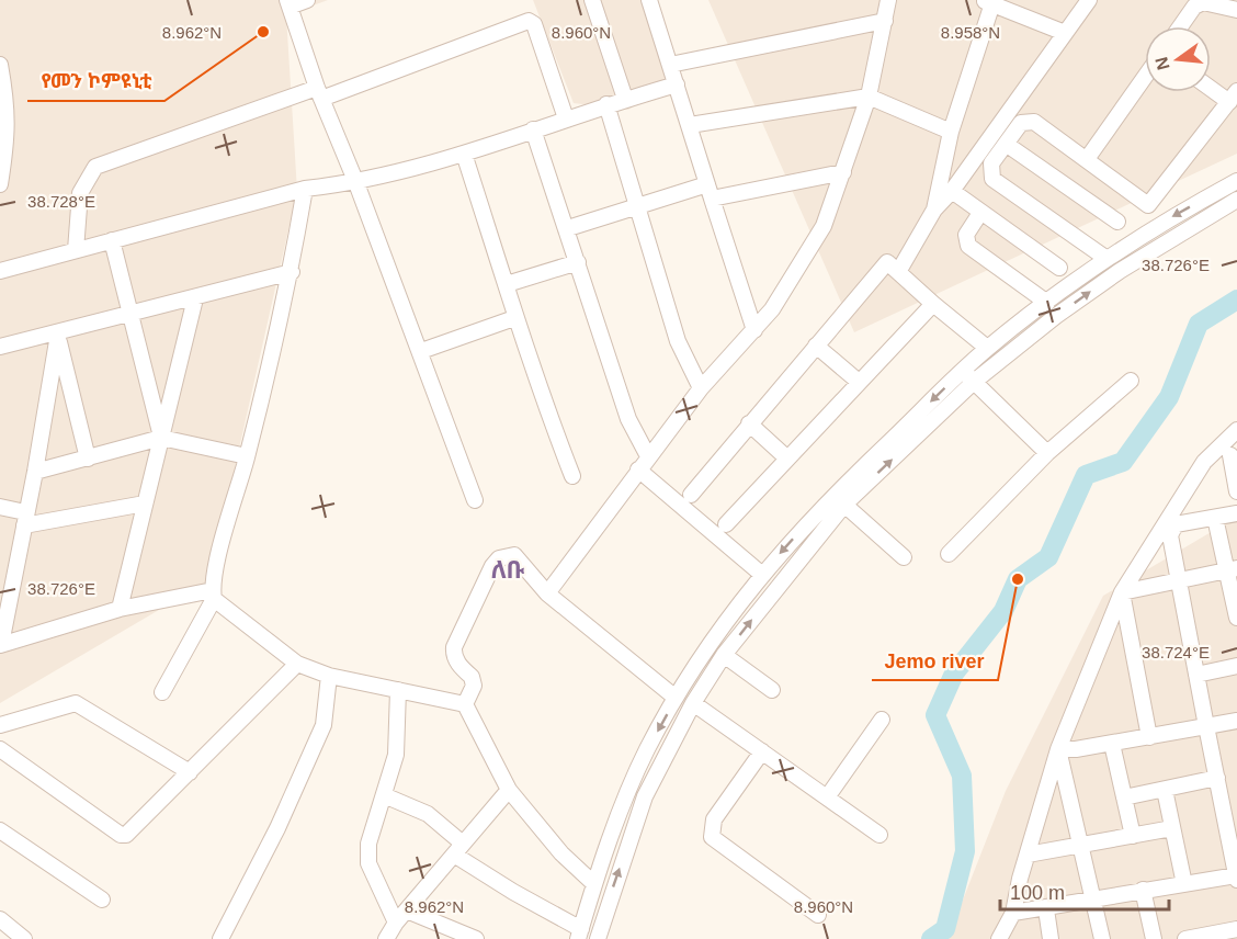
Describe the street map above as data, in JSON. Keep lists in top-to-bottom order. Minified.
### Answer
{"districts":["ለቡ"],"places":["የመን ኮምዩኒቲ","Jemo river"],"scale_bar":"100 m","north":"left","coordinates":["8.962°N","8.960°N","8.958°N","38.728°E","38.726°E","38.724°E"]}
